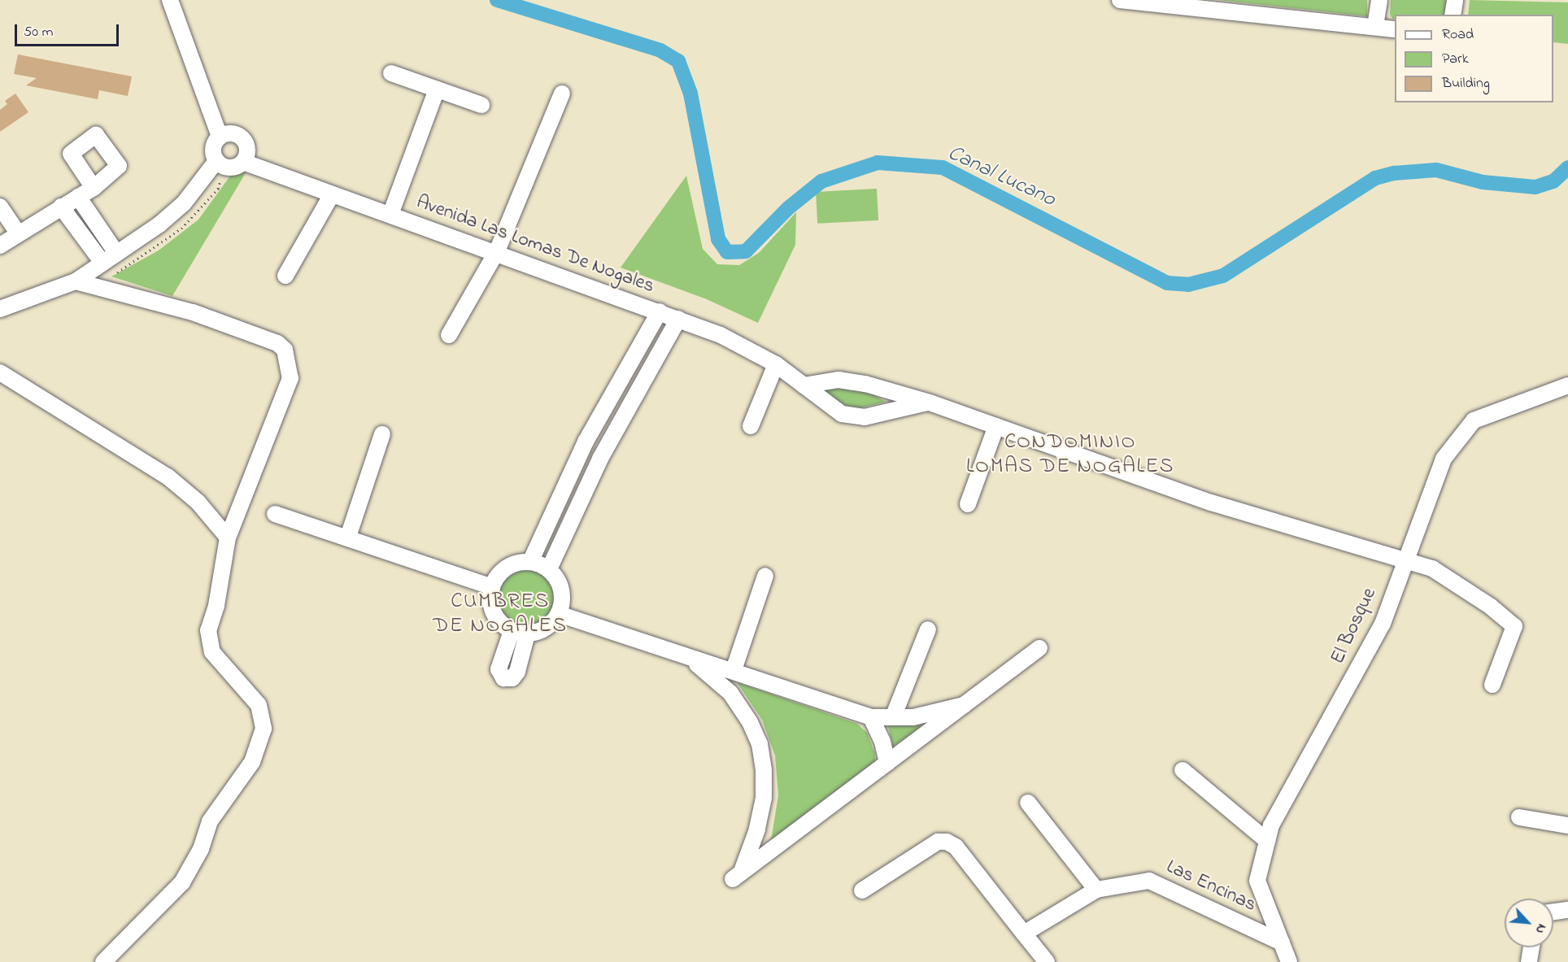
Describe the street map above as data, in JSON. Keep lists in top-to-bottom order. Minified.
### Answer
{"streets":{"street":["Avenida Las Lomas De Nogales","El Bosque","Las Encinas"]},"crossings":[["El Bosque","Las Encinas"]],"districts":["CONDOMINIO LOMAS DE NOGALES","CUMBRES DE NOGALES"],"water":["Canal Lucano"],"legend":["Road","Park","Building"],"scale_bar":"50 m","north":"bottom right"}
